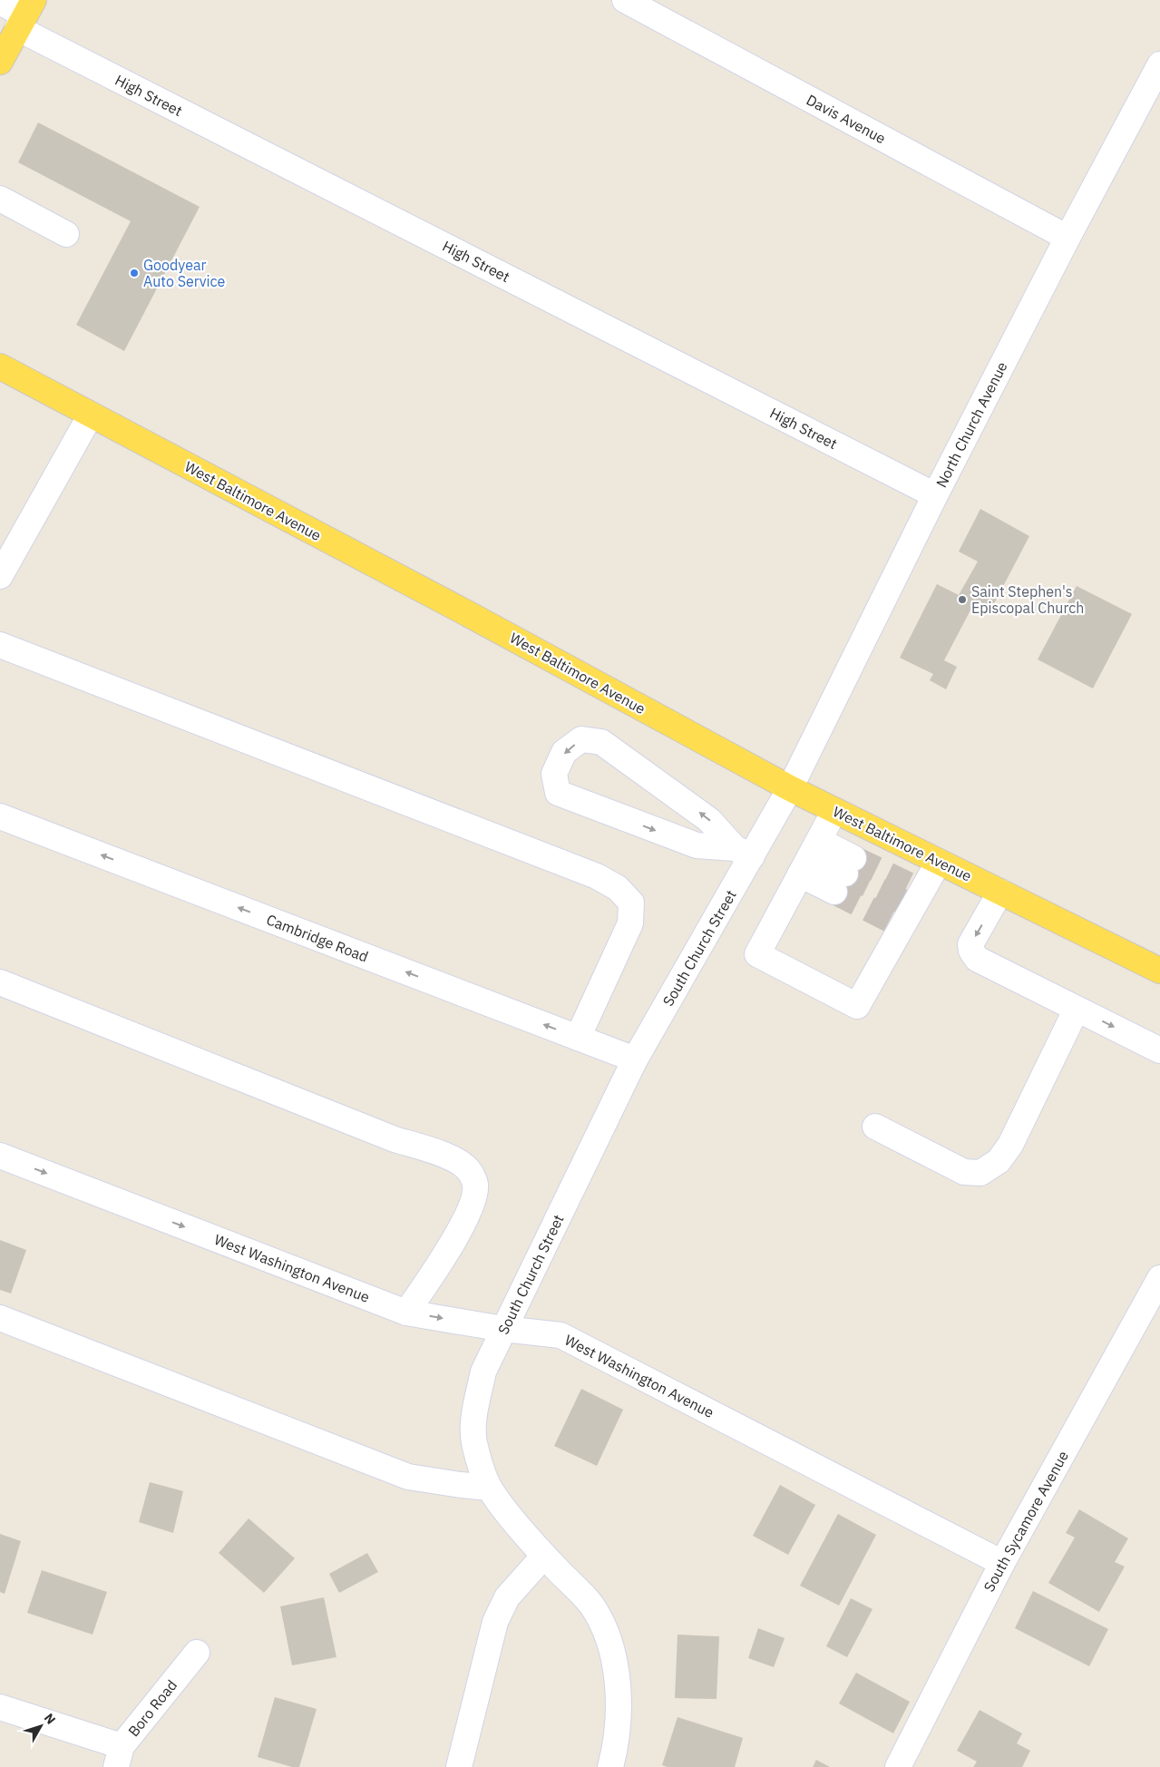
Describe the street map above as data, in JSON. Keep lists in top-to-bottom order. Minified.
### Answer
{"streets":{"main road":["West Baltimore Avenue"],"street":["High Street","Davis Avenue","North Church Avenue","Cambridge Road","South Church Street","West Washington Avenue","South Sycamore Avenue","Boro Road"]},"crossings":[["High Street","North Church Avenue"],["Davis Avenue","North Church Avenue"],["North Church Avenue","West Baltimore Avenue"],["North Church Avenue","South Church Street"],["West Baltimore Avenue","South Church Street"],["Cambridge Road","South Church Street"],["South Church Street","West Washington Avenue"],["West Washington Avenue","South Sycamore Avenue"]],"one_way":["Cambridge Road"],"places":["Goodyear Auto Service","Saint Stephen's Episcopal Church"],"north":"top right"}
